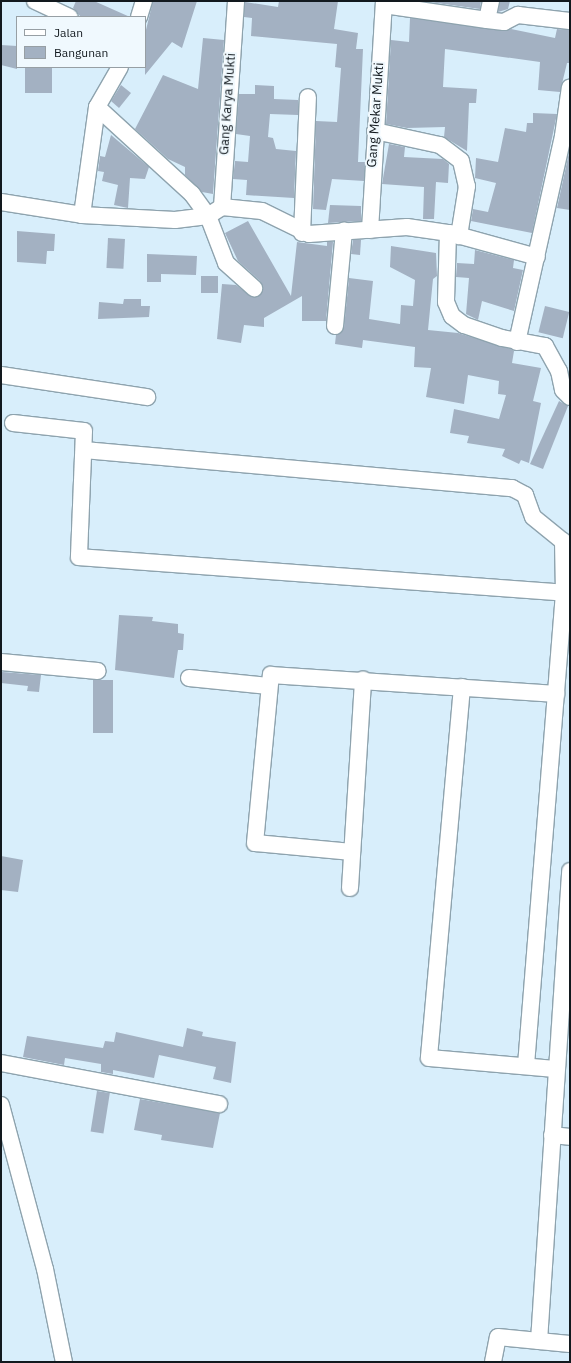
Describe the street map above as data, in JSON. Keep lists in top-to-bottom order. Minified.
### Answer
{"streets":{"street":["Gang Karya Mukti","Gang Mekar Mukti"]},"legend":["Jalan","Bangunan"]}
